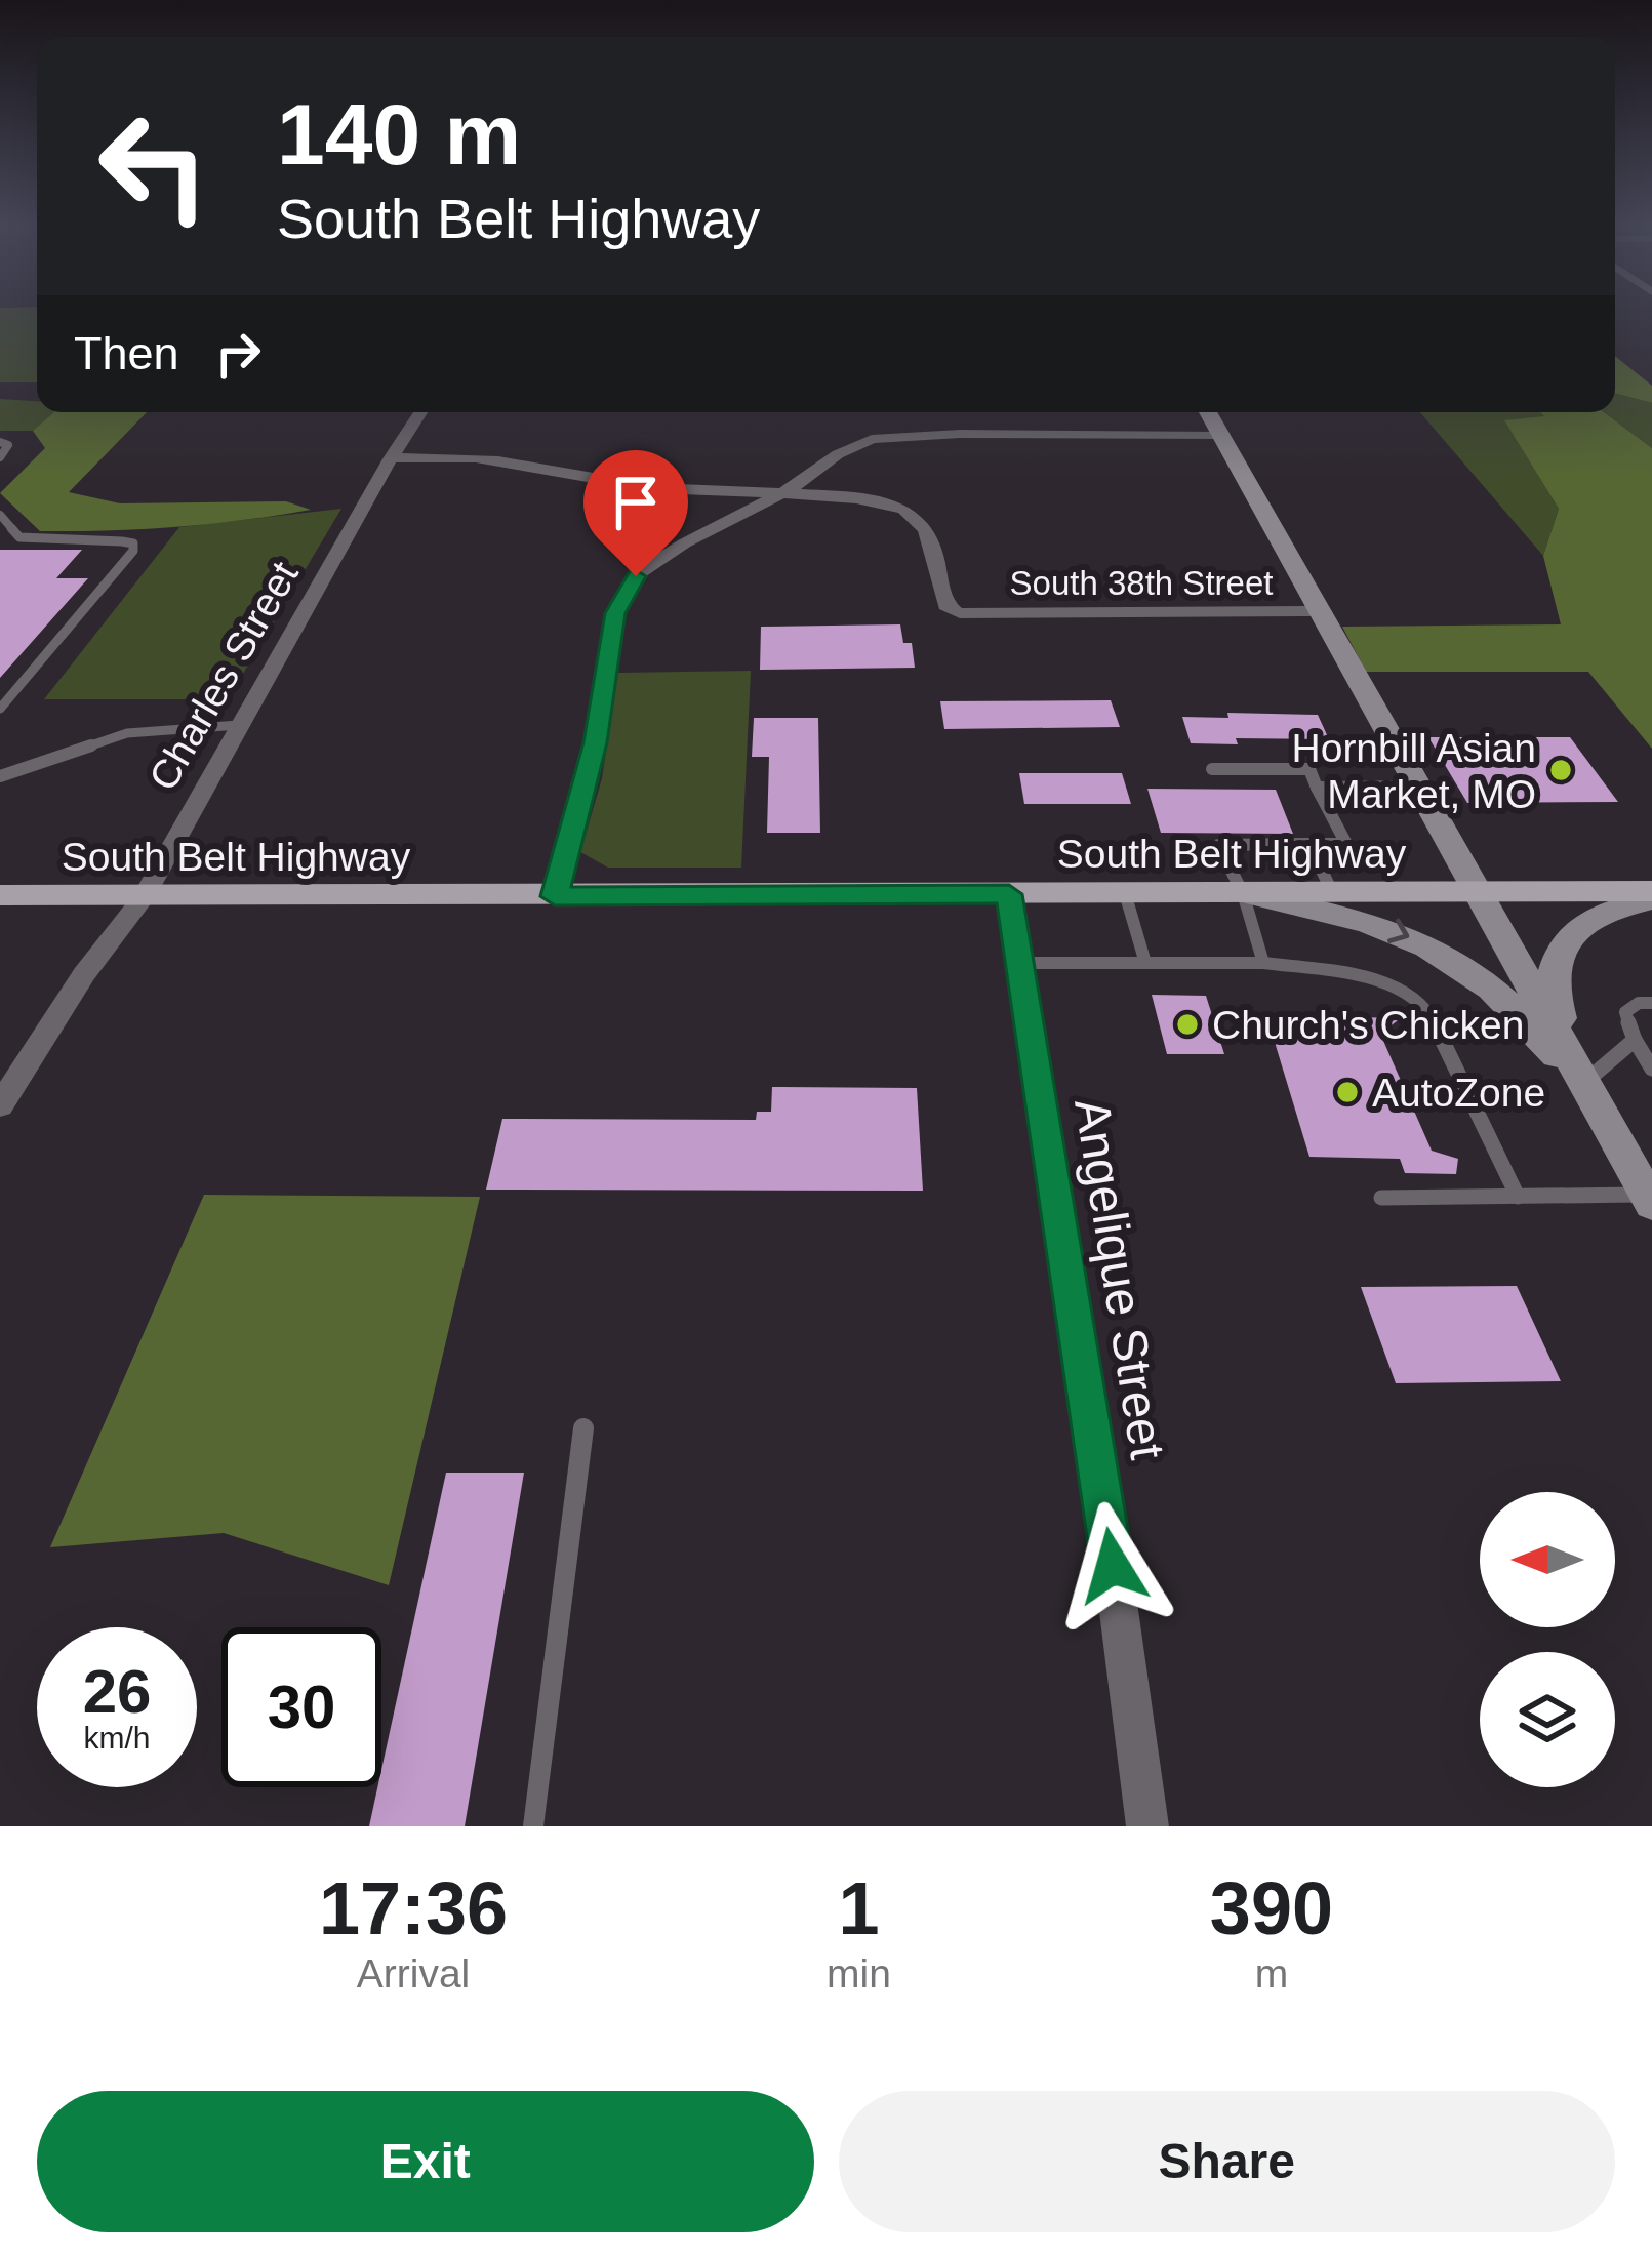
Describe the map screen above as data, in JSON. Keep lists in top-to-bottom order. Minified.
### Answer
{"streets":{"main road":["South Belt Highway"],"street":["South 38th Street","Charles Street","Angelique Street"]},"crossings":[["Charles Street","South Belt Highway"],["South Belt Highway","Angelique Street"]],"places":["Hornbill Asian Market, MO","Church's Chicken","AutoZone"],"north":"left","page":{"turn":["140 m","South Belt Highway"],"then":"Then","speed":"26 km/h","limit":"30","eta":["17:36","Arrival","1","min","390","m"],"buttons":["Exit","Share"]}}
